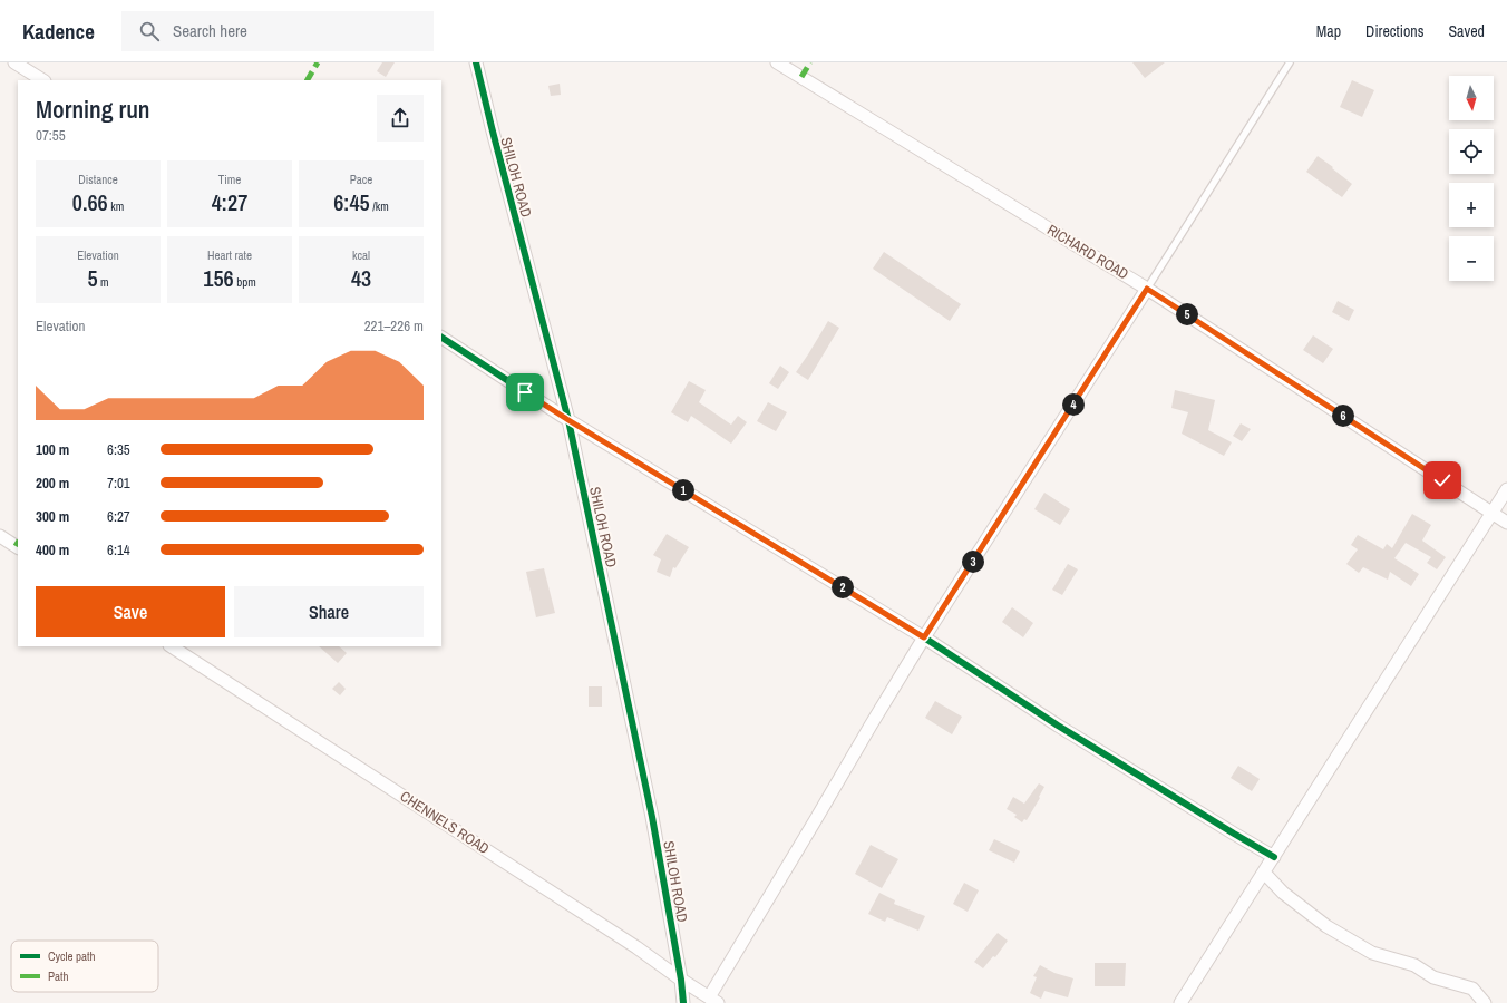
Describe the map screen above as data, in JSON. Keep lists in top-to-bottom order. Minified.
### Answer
{"streets":{"street":["SHILOH ROAD","RICHARD ROAD","CHENNELS ROAD"]},"crossings":[["SHILOH ROAD","CHENNELS ROAD"]],"legend":["Cycle path","Path"],"north":"bottom","page":{"header":"Kadence","search":"Search here","nav":["Map","Directions","Saved"],"map_buttons":["+","−"],"heading":["Morning run","07:55"],"stats":[["Distance","0.66 km"],["Time","4:27"],["Pace","6:45 /km"],["Elevation","5 m"],["Heart rate","156 bpm"],["kcal","43"]],"pins":["5","4","6","1","3","2"],"chart":["Elevation","221–226 m"],"list":[{"name":"100 m","note":"6:35"},{"name":"200 m","note":"7:01"},{"name":"300 m","note":"6:27"},{"name":"400 m","note":"6:14"}],"buttons":["Save","Share"]}}
